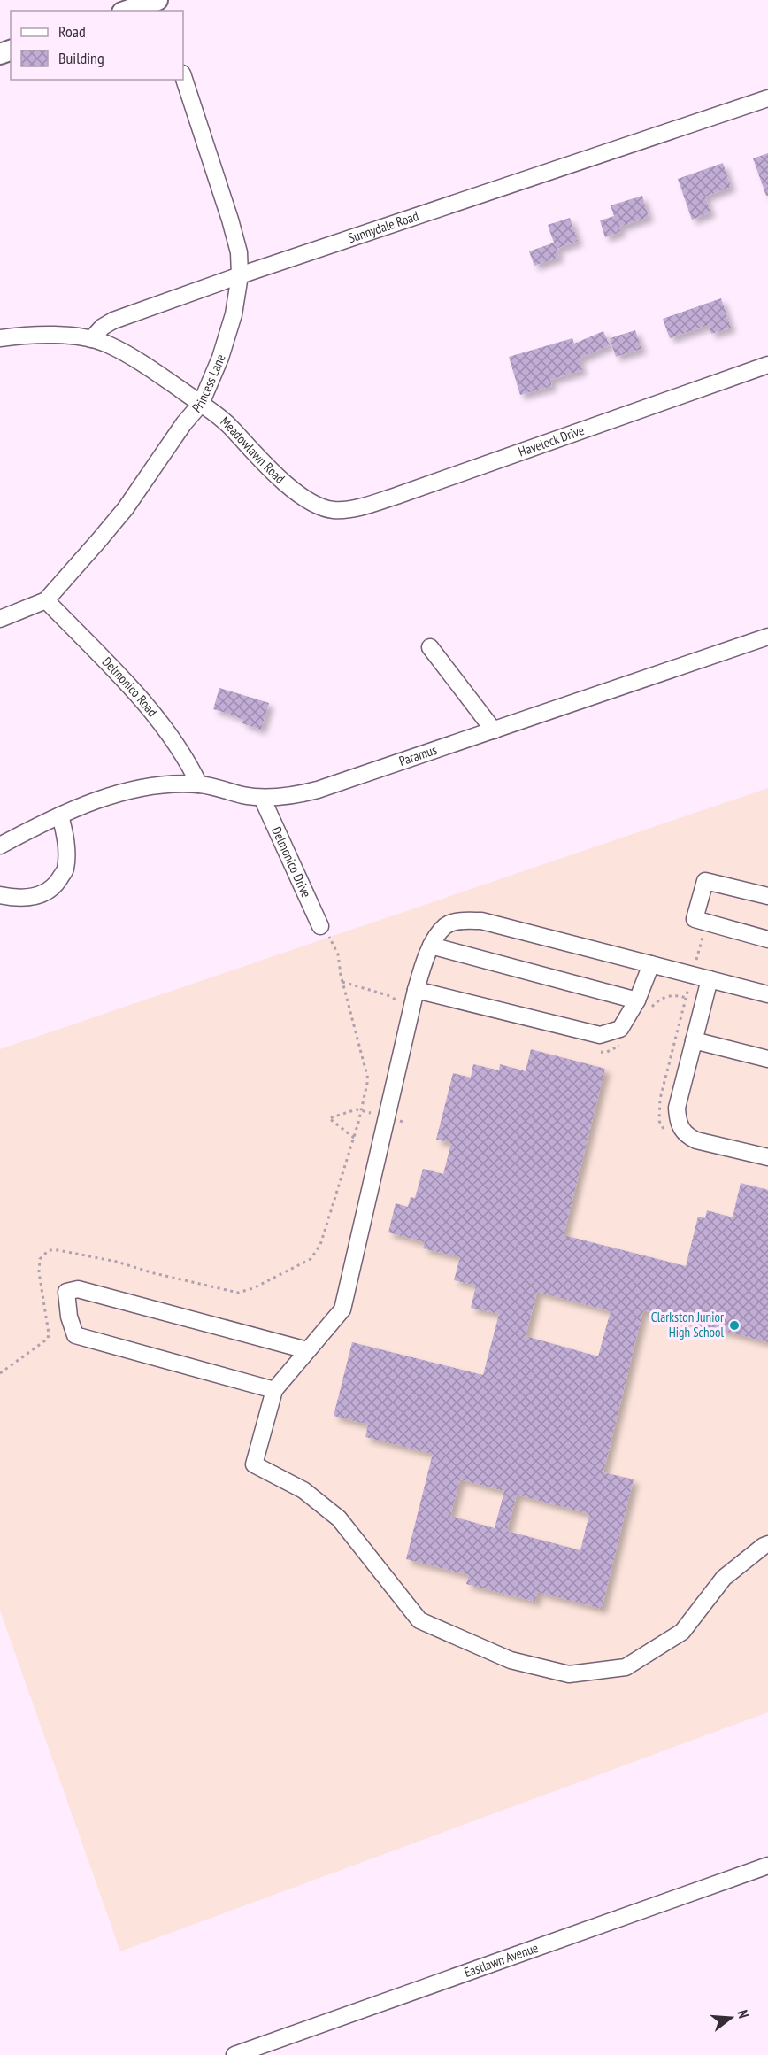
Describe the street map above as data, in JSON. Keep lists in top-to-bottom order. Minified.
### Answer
{"streets":{"street":["Sunnydale Road","Princess Lane","Havelock Drive","Meadowlawn Road","Delmonico Road","Paramus","Delmonico Drive","Eastlawn Avenue"]},"crossings":[["Sunnydale Road","Princess Lane"],["Sunnydale Road","Meadowlawn Road"],["Princess Lane","Meadowlawn Road"],["Princess Lane","Delmonico Road"],["Havelock Drive","Meadowlawn Road"],["Delmonico Road","Paramus"],["Paramus","Delmonico Drive"]],"places":["Clarkston Junior High School"],"legend":["Road","Building"],"north":"right"}
